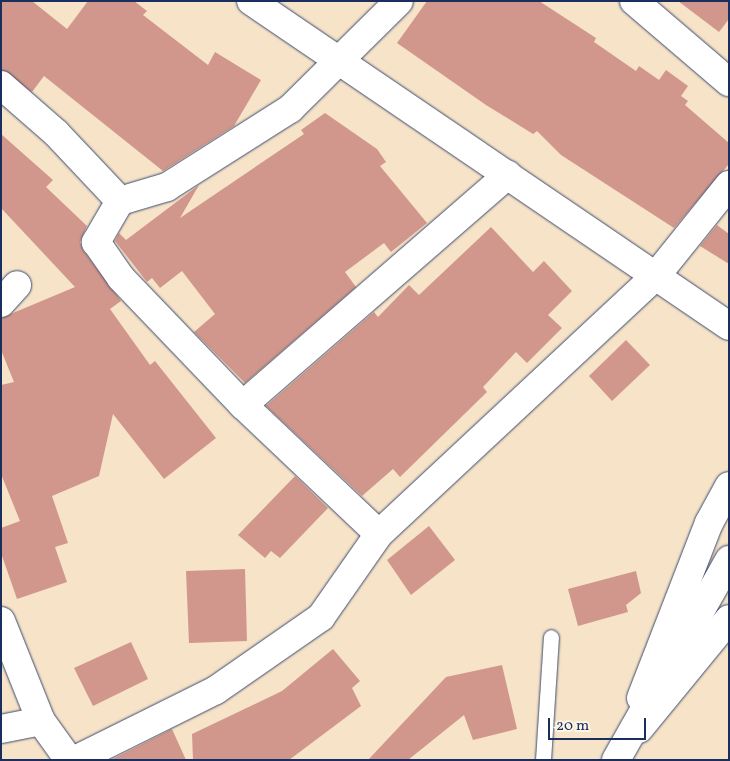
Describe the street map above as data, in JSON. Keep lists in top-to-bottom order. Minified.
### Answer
{"scale_bar":"20 m"}
